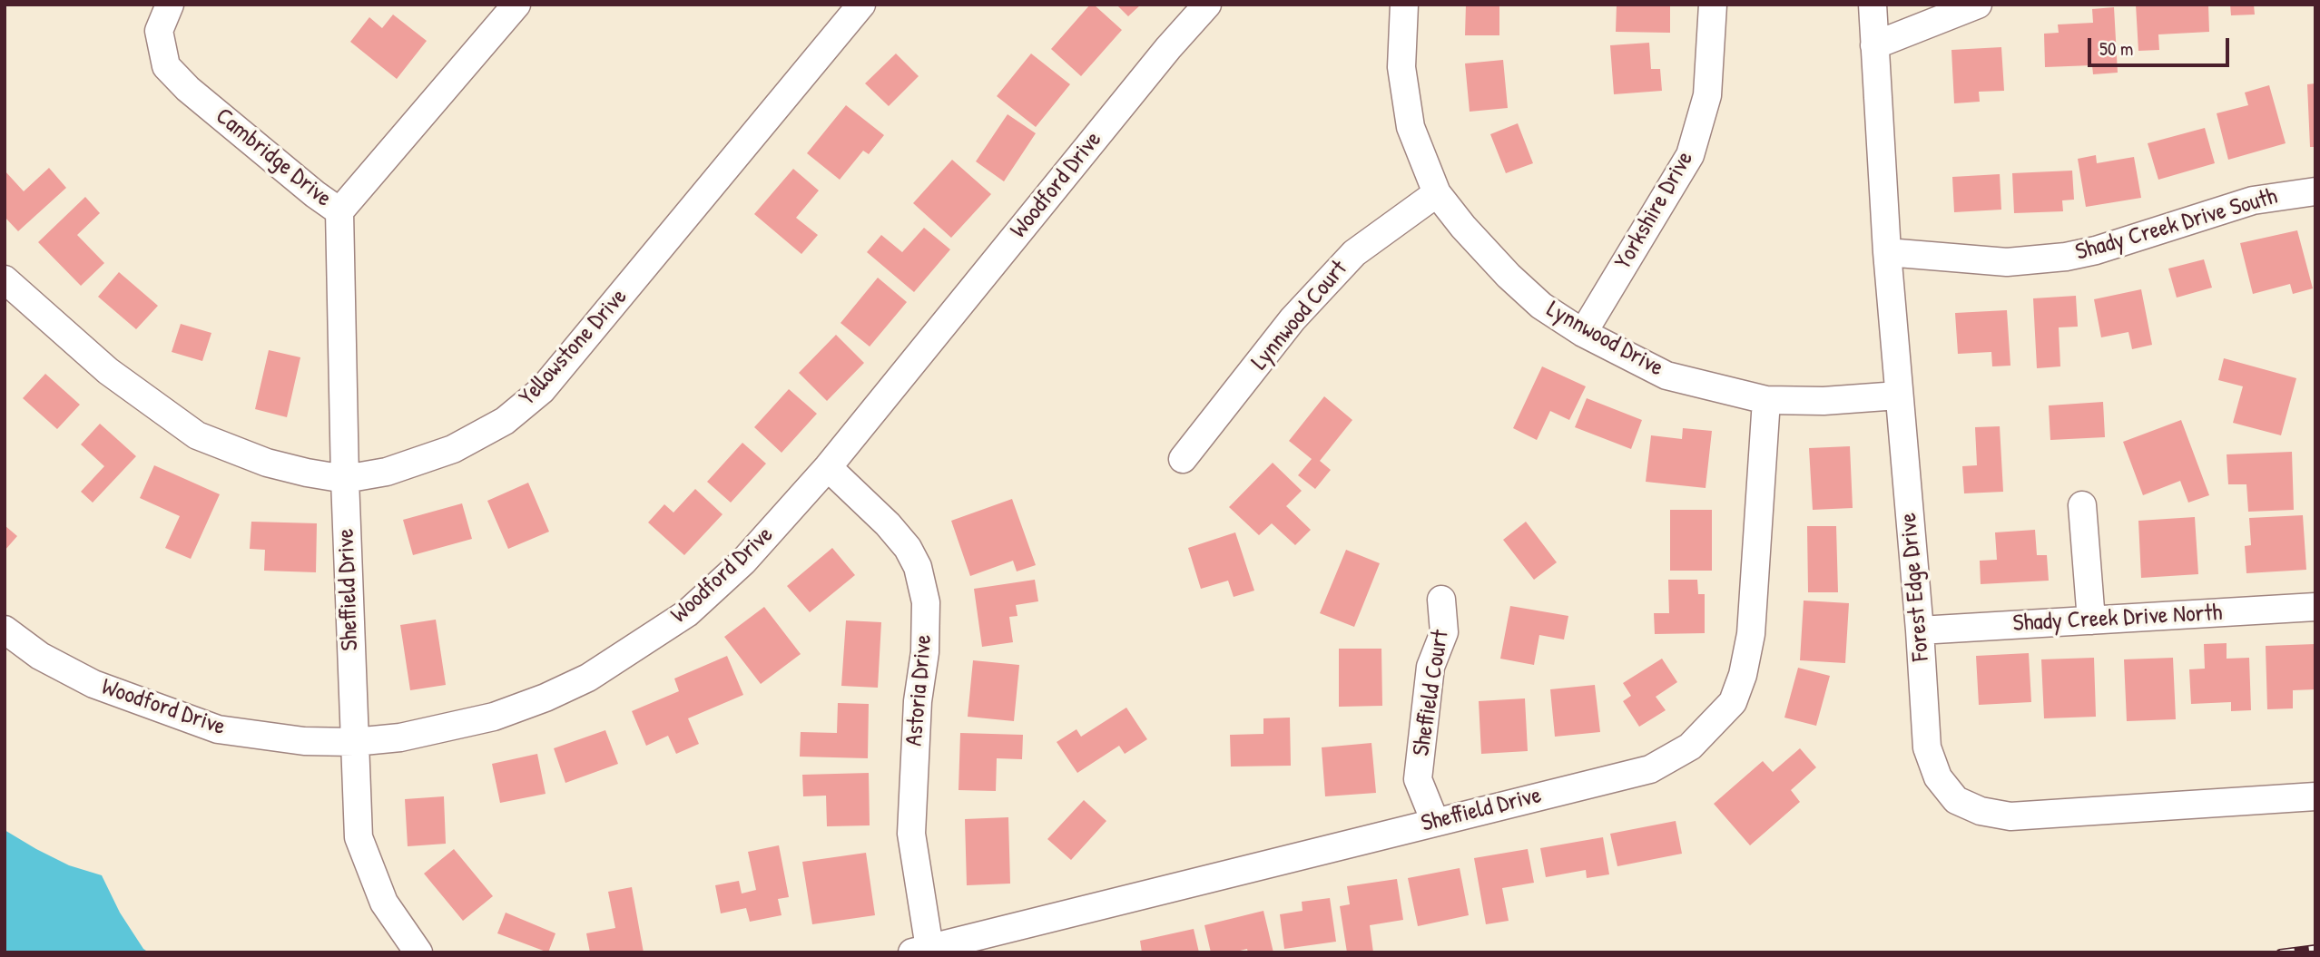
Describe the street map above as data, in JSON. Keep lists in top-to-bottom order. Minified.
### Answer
{"streets":{"street":["Cambridge Drive","Woodford Drive","Yorkshire Drive","Shady Creek Drive South","Lynnwood Court","Lynnwood Drive","Yellowstone Drive","Forest Edge Drive","Sheffield Drive","Shady Creek Drive North","Astoria Drive","Sheffield Court"]},"crossings":[["Cambridge Drive","Sheffield Drive"],["Woodford Drive","Sheffield Drive"],["Woodford Drive","Astoria Drive"],["Yorkshire Drive","Lynnwood Drive"],["Shady Creek Drive South","Forest Edge Drive"],["Lynnwood Court","Lynnwood Drive"],["Lynnwood Drive","Forest Edge Drive"],["Lynnwood Drive","Sheffield Drive"],["Yellowstone Drive","Sheffield Drive"],["Forest Edge Drive","Shady Creek Drive North"],["Sheffield Drive","Astoria Drive"],["Sheffield Drive","Sheffield Court"]],"scale_bar":"50 m"}
